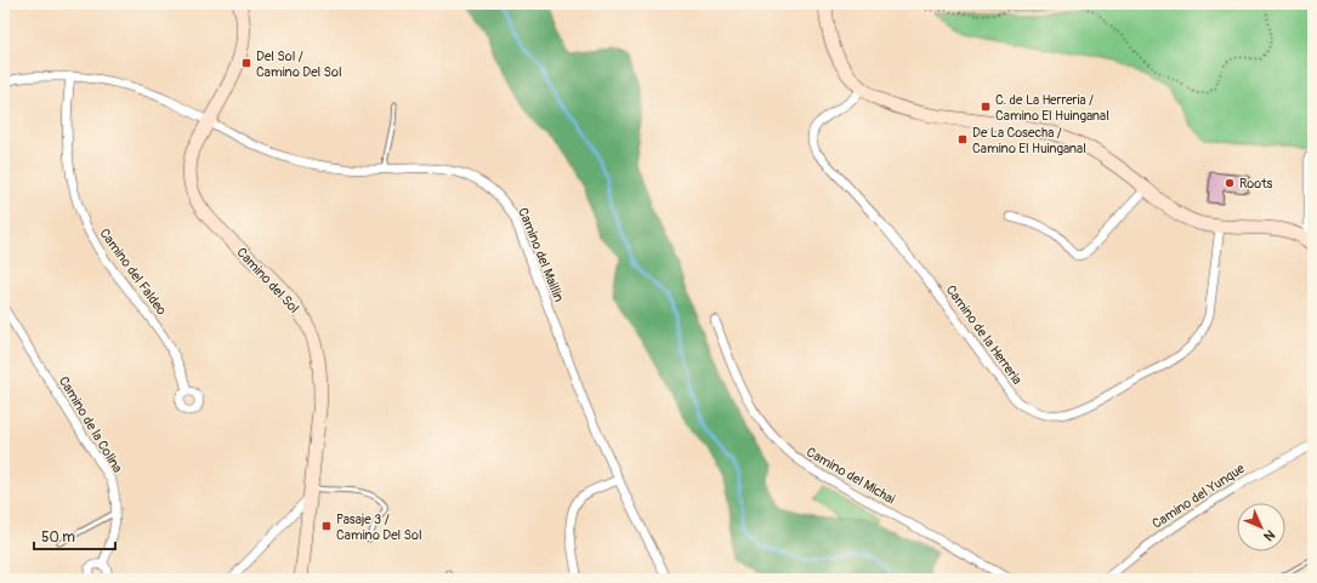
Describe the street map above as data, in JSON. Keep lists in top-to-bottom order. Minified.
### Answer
{"streets":{"street":["Camino del Maillin","Camino del Faldeo","Camino del Sol","Camino de la Herreria","Camino de la Colina","Camino del Michai","Camino del Yunque"]},"crossings":[["Camino del Maillin","Camino del Sol"]],"places":{"transit":["Del Sol / Camino Del Sol","C. de La Herreria / Camino El Huinganal","De La Cosecha / Camino El Huinganal","Pasaje 3 / Camino Del Sol"],"other":["Roots"]},"scale_bar":"50 m","north":"bottom right"}
